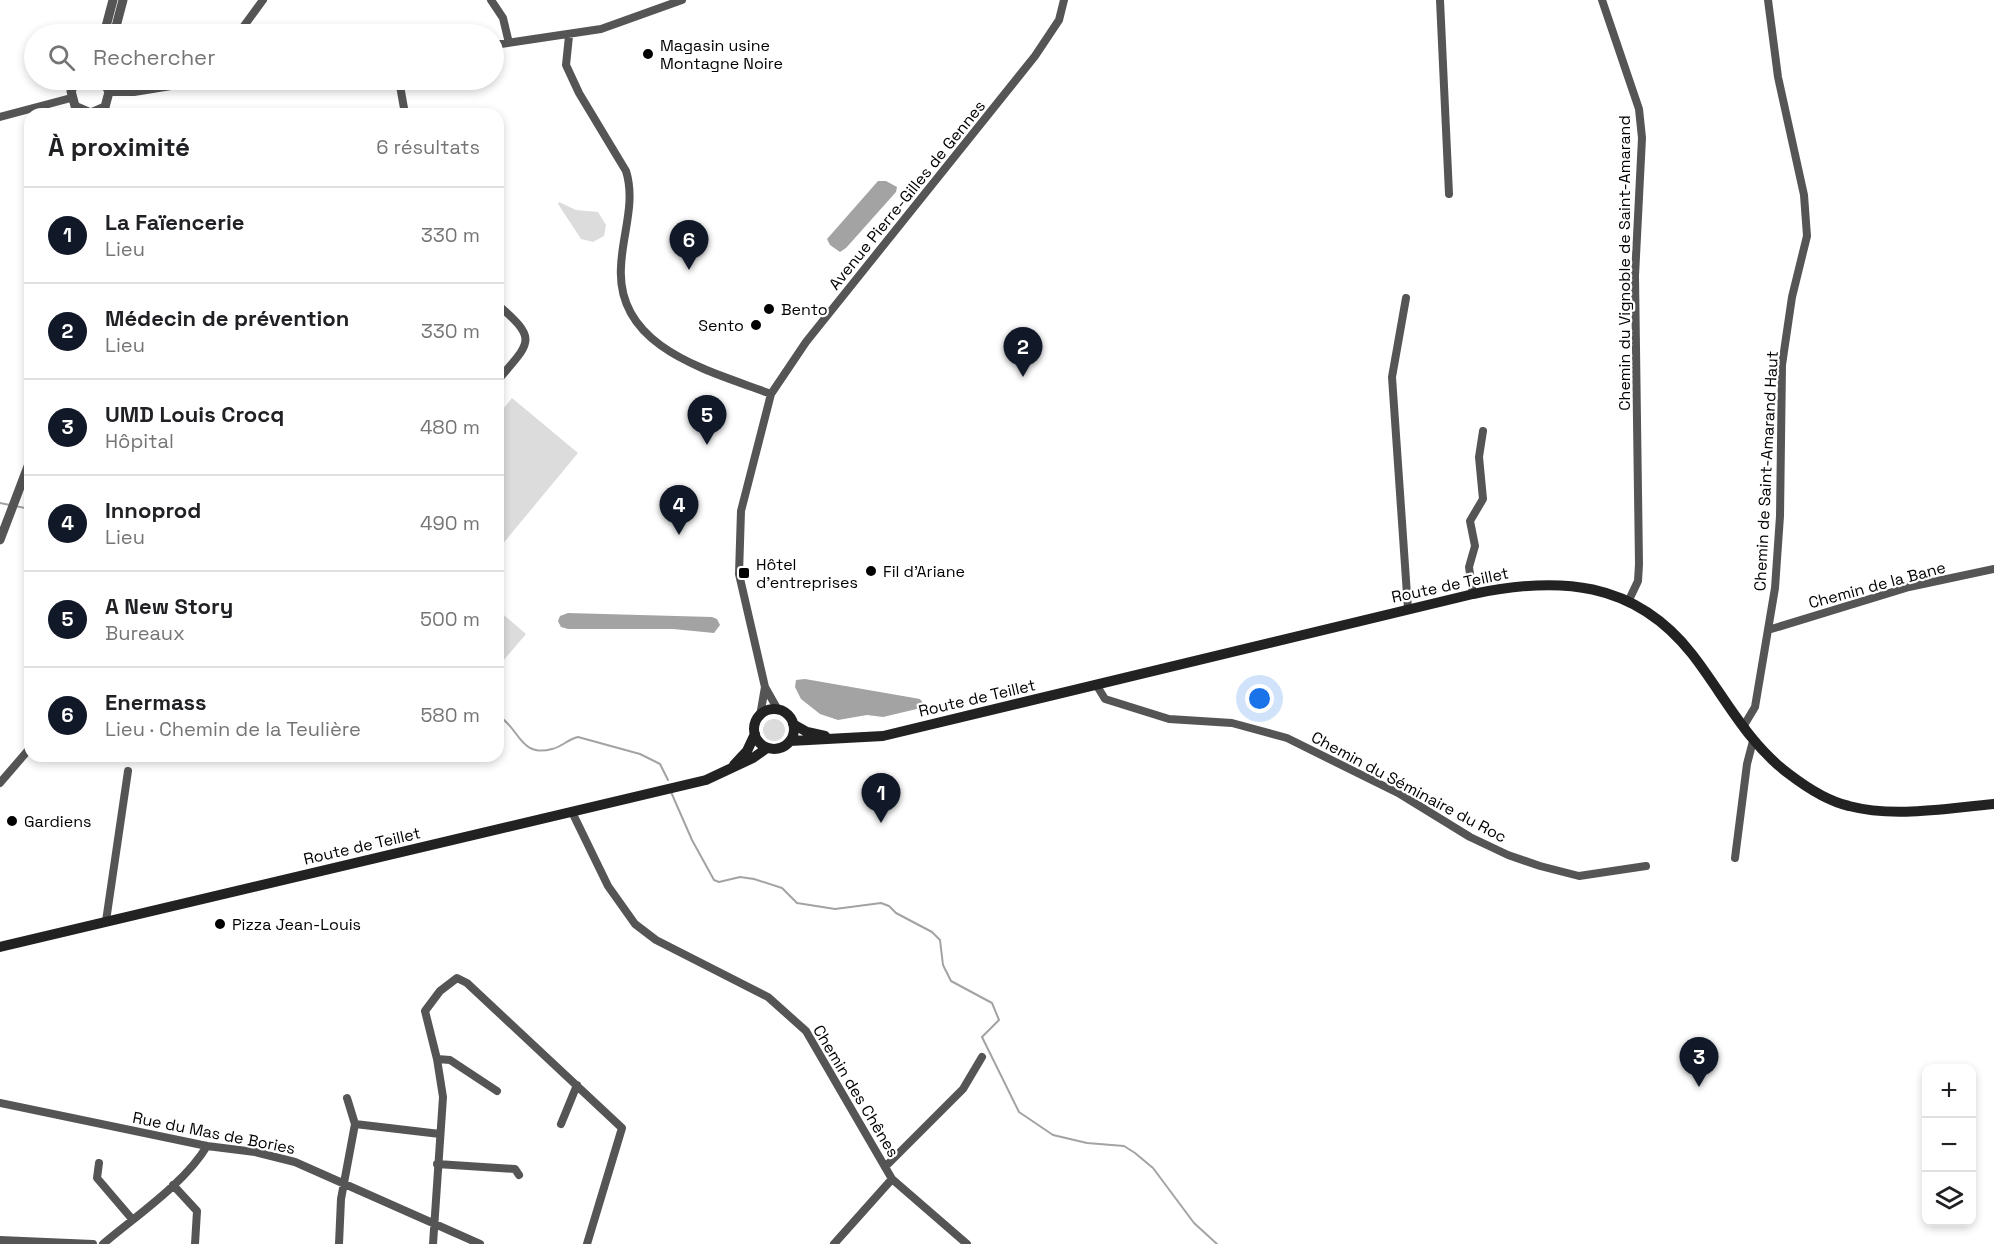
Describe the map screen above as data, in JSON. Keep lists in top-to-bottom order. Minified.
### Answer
{"streets":{"main road":["Route de Teillet"],"street":["Avenue Pierre-Gilles de Gennes","Chemin du Vignoble de Saint-Amarand","Chemin de Saint-Amarand Haut","Chemin de la Bane","Chemin du Séminaire du Roc","Chemin des Chênes","Rue du Mas de Bories"]},"crossings":[["Avenue Pierre-Gilles de Gennes","Route de Teillet"],["Chemin du Vignoble de Saint-Amarand","Route de Teillet"],["Chemin de Saint-Amarand Haut","Route de Teillet"],["Chemin de Saint-Amarand Haut","Chemin de la Bane"],["Route de Teillet","Chemin du Séminaire du Roc"],["Route de Teillet","Chemin des Chênes"]],"places":{"other":["Magasin usine Montagne Noire","Bento","Sento","Fil d'Ariane","Gardiens","Pizza Jean-Louis"],"transit":["Hôtel d'entreprises"]},"page":{"search":"Rechercher","heading":["À proximité","6 résultats"],"list":[{"mark":"1","name":"La Faïencerie","note":"Lieu","value":"330 m"},{"mark":"2","name":"Médecin de prévention","note":"Lieu","value":"330 m"},{"mark":"3","name":"UMD Louis Crocq","note":"Hôpital","value":"480 m"},{"mark":"4","name":"Innoprod","note":"Lieu","value":"490 m"},{"mark":"5","name":"A New Story","note":"Bureaux","value":"500 m"},{"mark":"6","name":"Enermass","note":"Lieu · Chemin de la Teulière","value":"580 m"}],"pins":["6","2","5","4","1","3"],"map_buttons":["+","−"]}}
